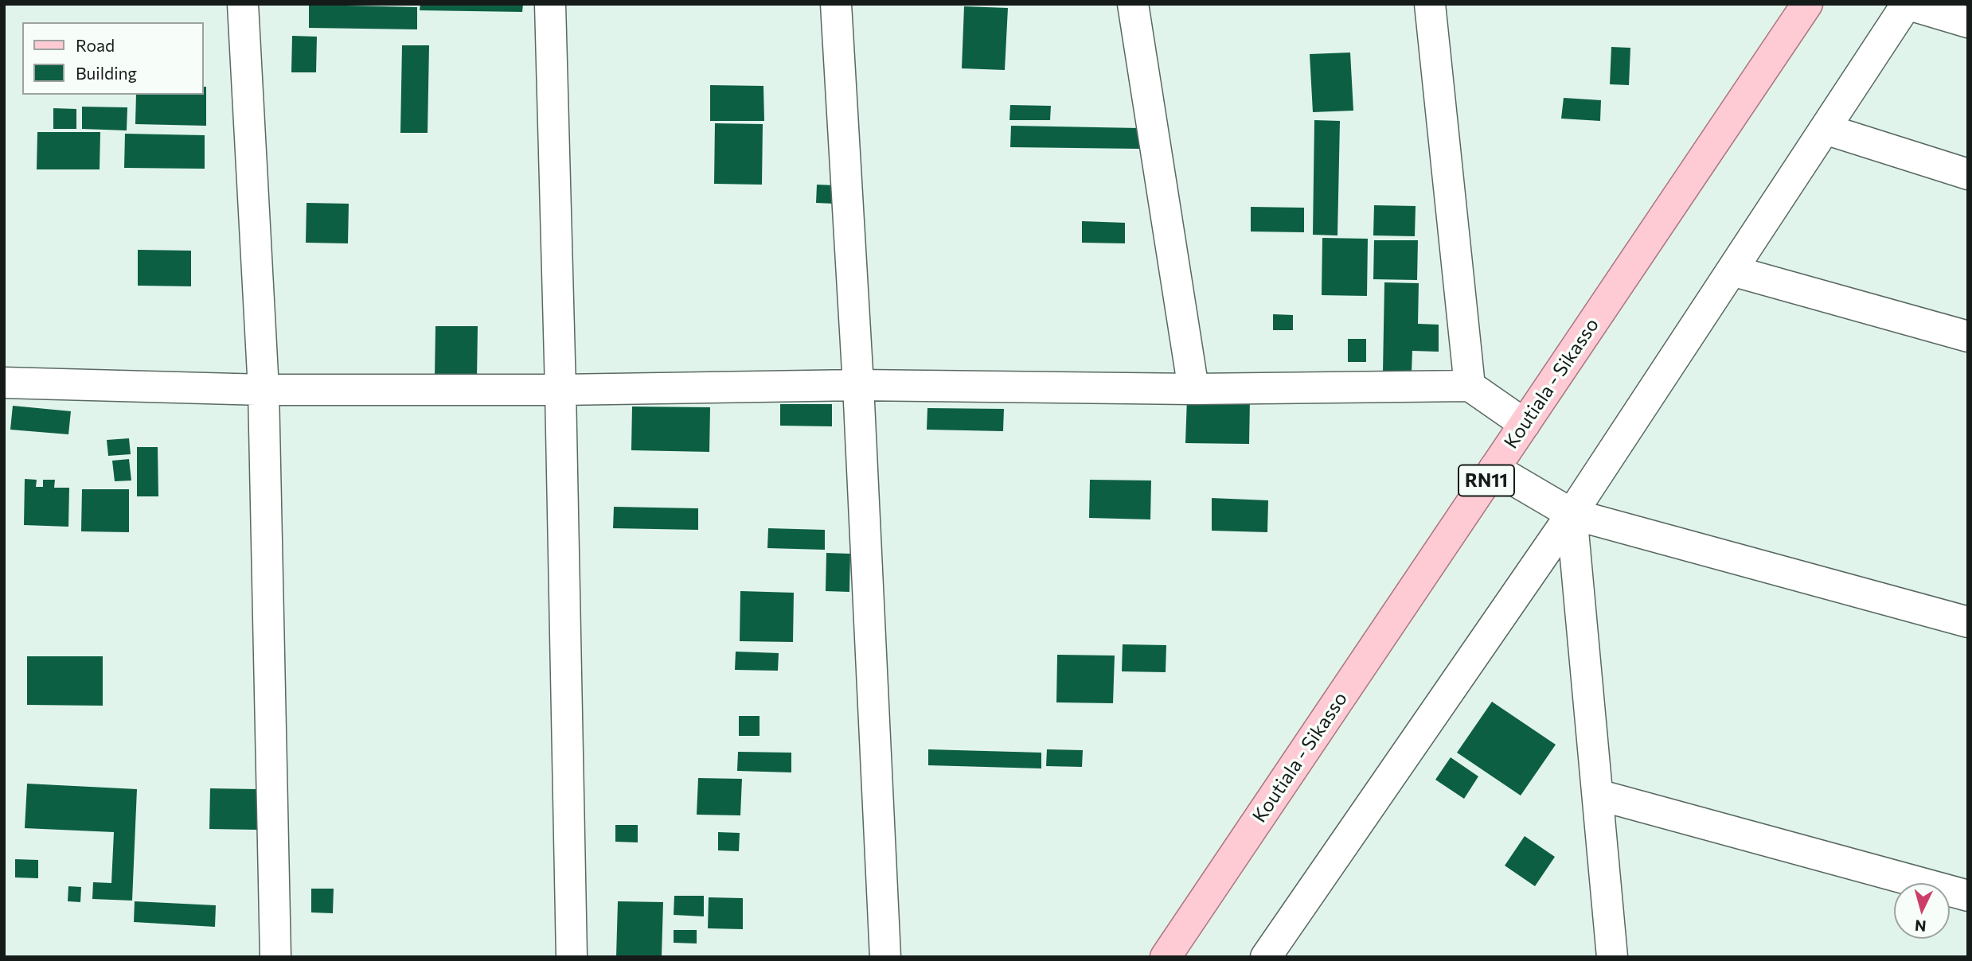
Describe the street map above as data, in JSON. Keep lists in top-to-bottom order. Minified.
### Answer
{"streets":{"main road":["Koutiala - Sikasso","RN11"]},"legend":["Road","Building"],"north":"bottom"}
